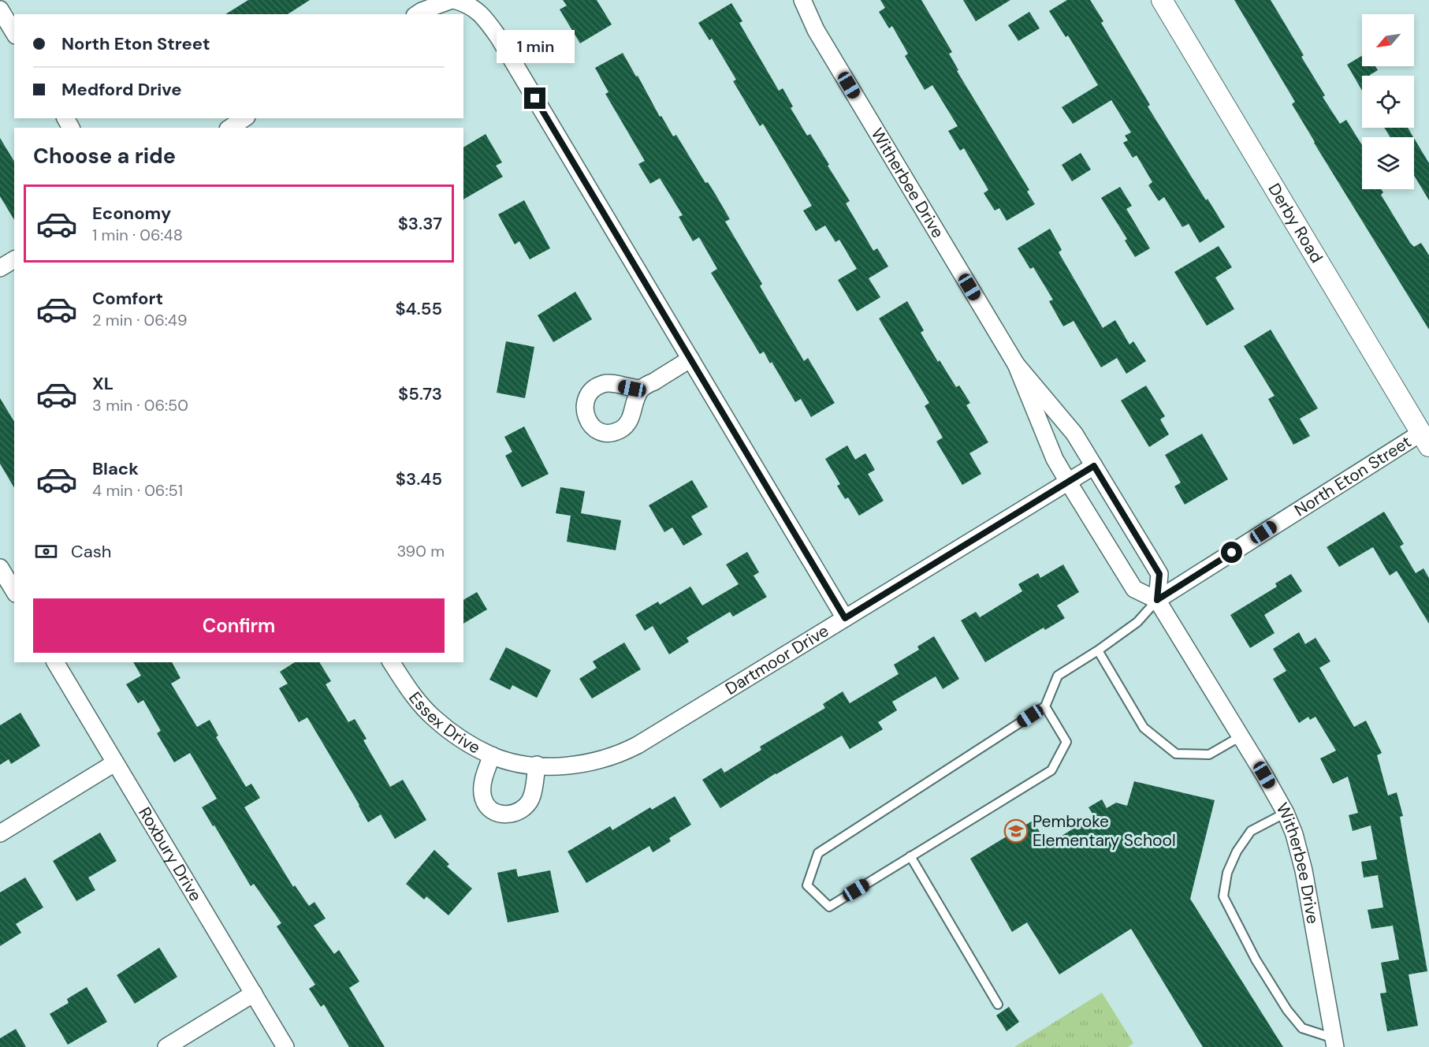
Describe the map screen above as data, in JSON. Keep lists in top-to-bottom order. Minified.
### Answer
{"streets":{"street":["Witherbee Drive","Derby Road","North Eton Street","Dartmoor Drive","Essex Drive","Roxbury Drive"]},"crossings":[["Witherbee Drive","North Eton Street"],["Witherbee Drive","Dartmoor Drive"],["Derby Road","North Eton Street"],["Dartmoor Drive","Essex Drive"]],"places":{"school or university":["Pembroke Elementary School"]},"north":"bottom left","page":{"banner":["North Eton Street","Medford Drive"],"bubble":"1 min","heading":"Choose a ride","list":[{"name":"Economy","note":"1 min · 06:48","value":"$3.37"},{"name":"Comfort","note":"2 min · 06:49","value":"$4.55"},{"name":"XL","note":"3 min · 06:50","value":"$5.73"},{"name":"Black","note":"4 min · 06:51","value":"$3.45"}],"pay":["Cash","390 m"],"buttons":"Confirm"}}
